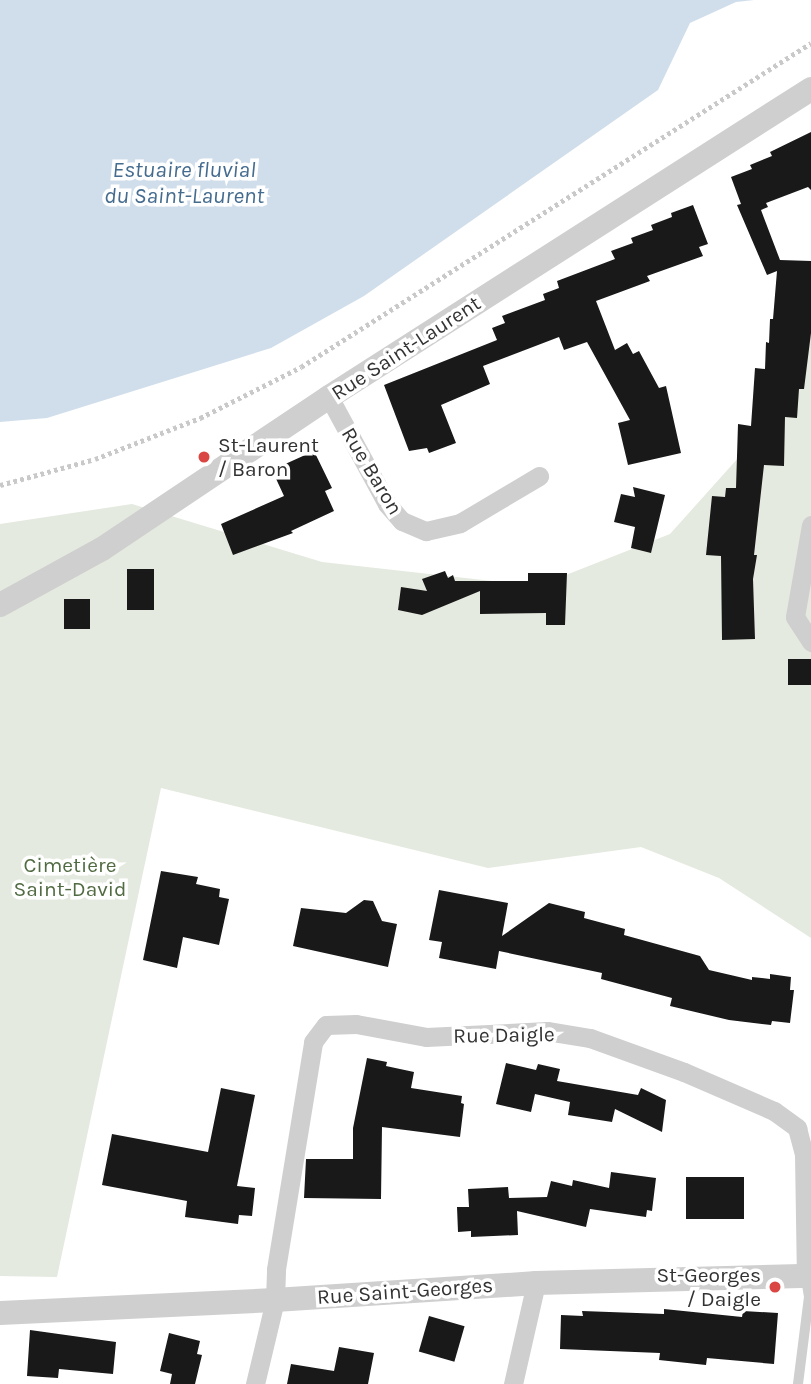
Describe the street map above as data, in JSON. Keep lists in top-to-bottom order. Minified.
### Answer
{"streets":{"street":["Rue Saint-Laurent","Rue Baron","Rue Daigle","Rue Saint-Georges"]},"crossings":[["Rue Saint-Laurent","Rue Baron"],["Rue Daigle","Rue Saint-Georges"]],"water":["Estuaire fluvial du Saint-Laurent"],"parks":["Cimetière Saint-David"],"places":["St-Laurent / Baron","St-Georges / Daigle"]}
